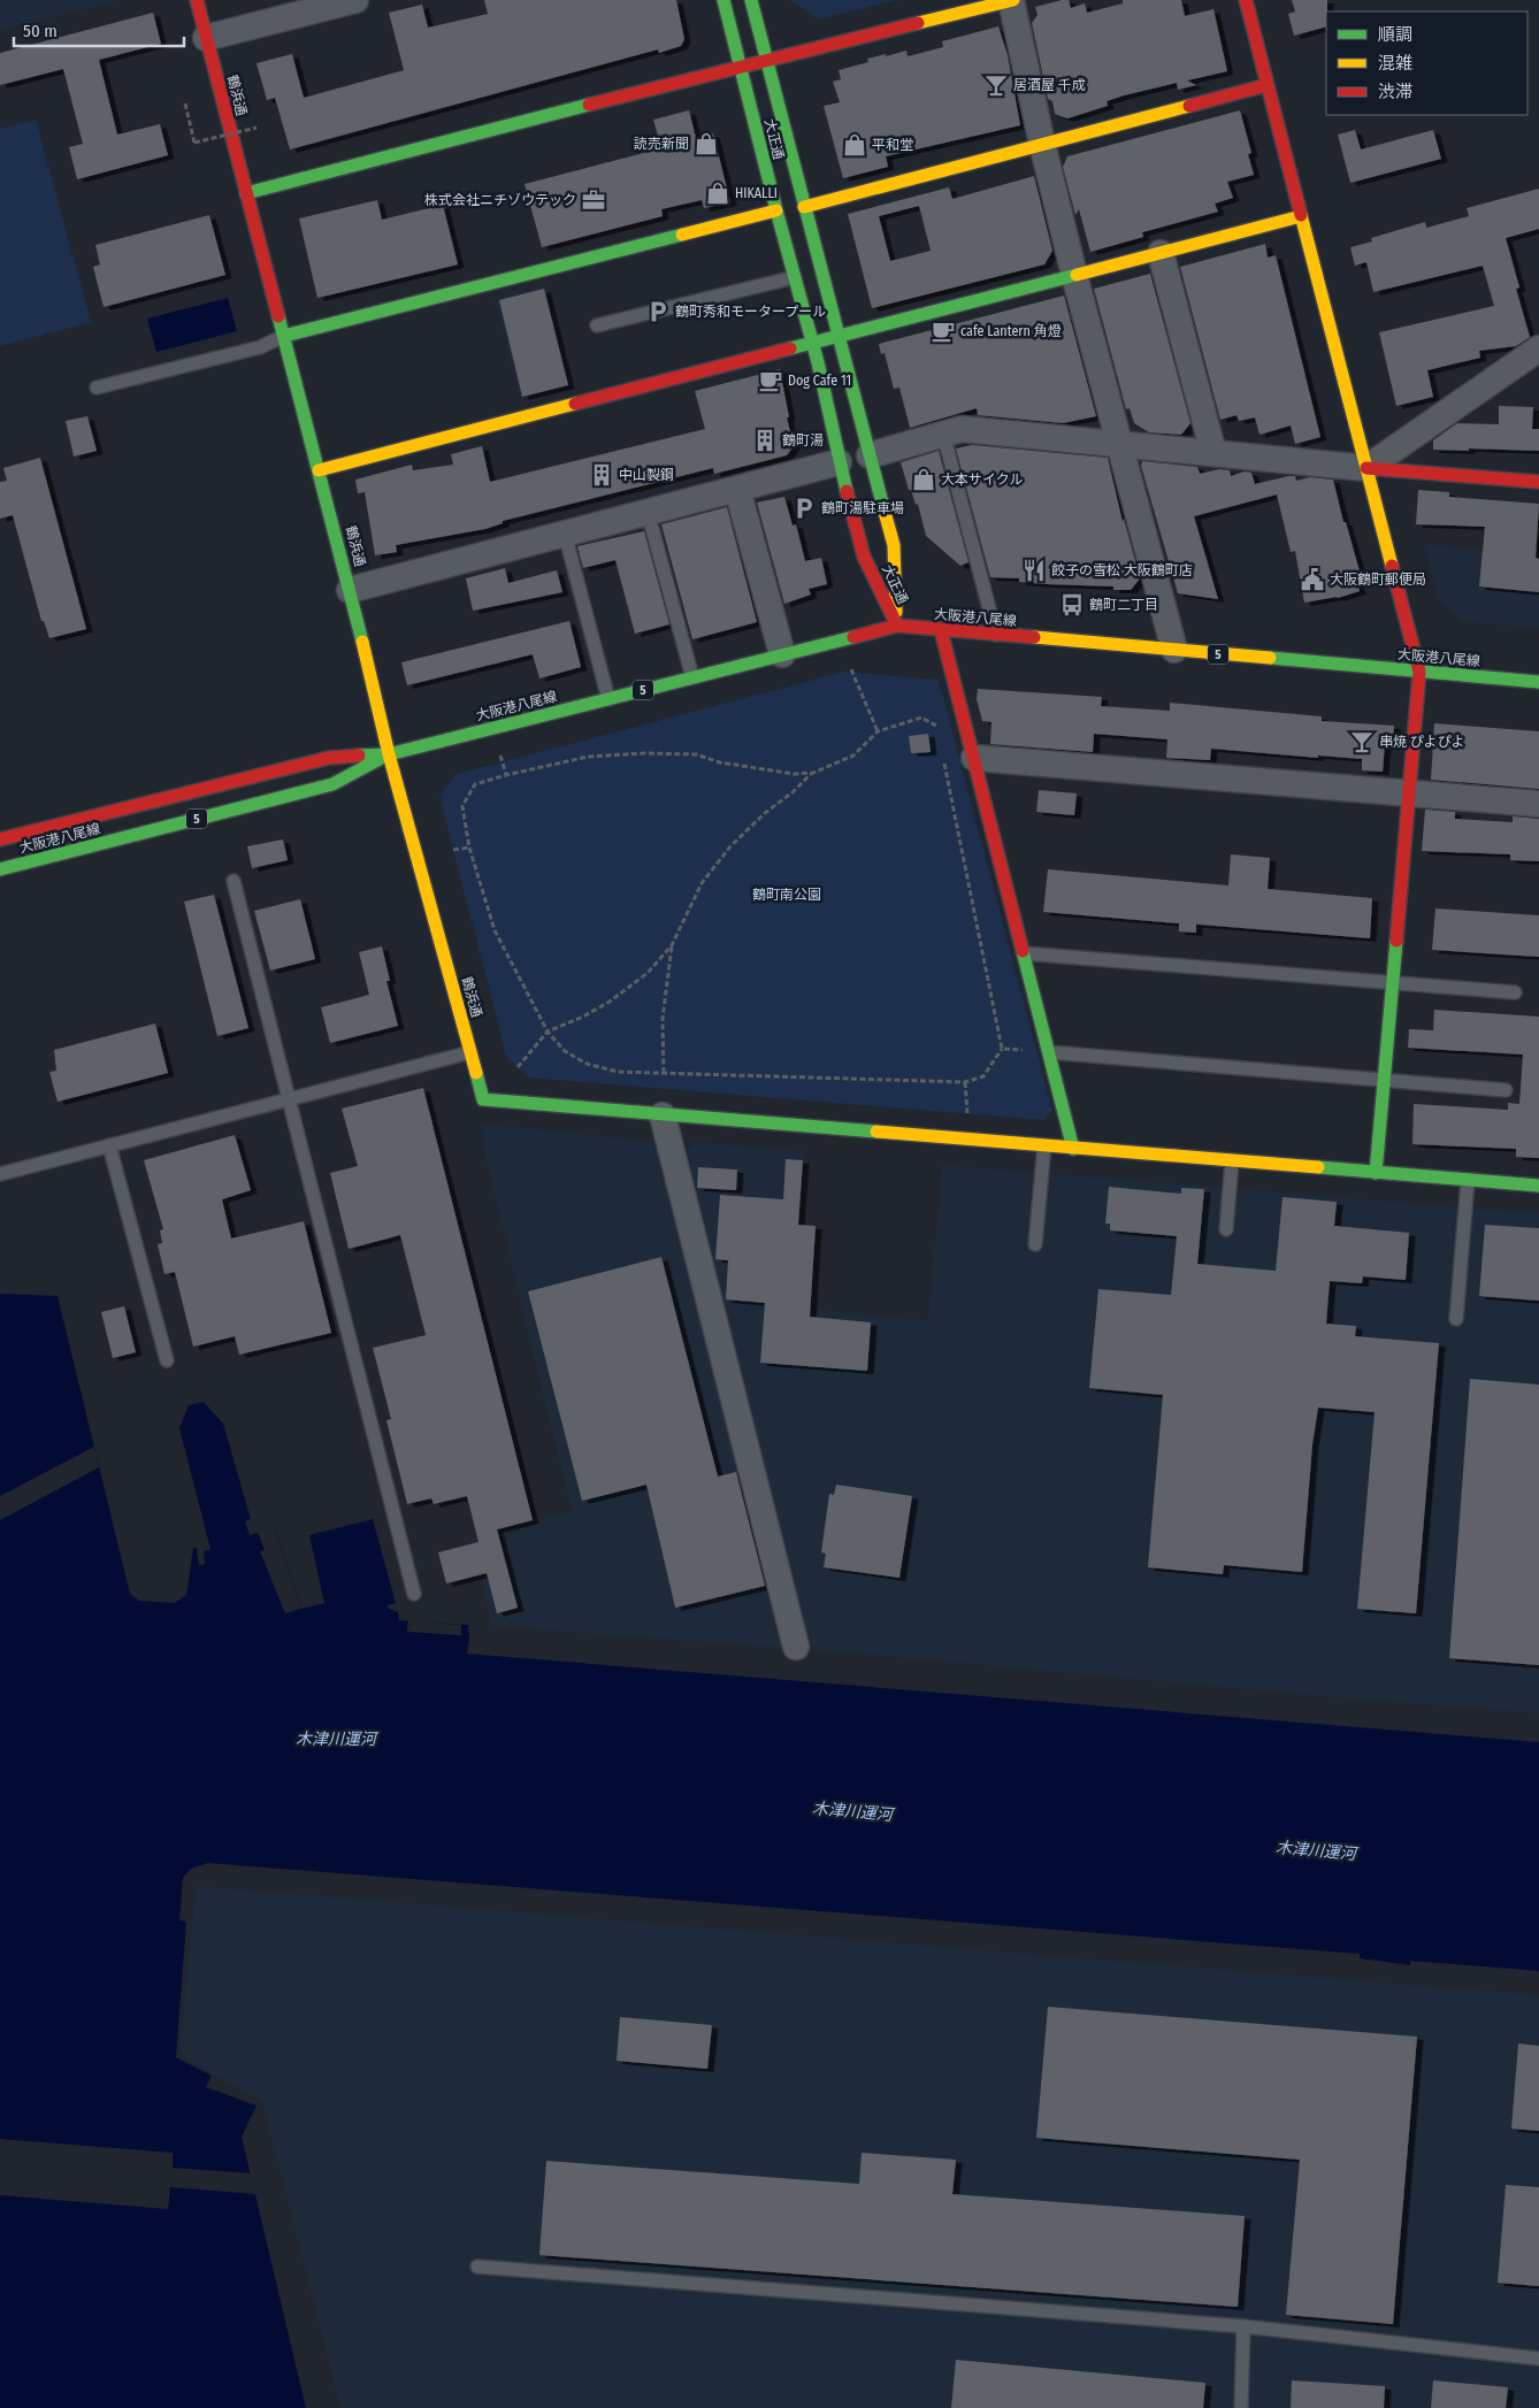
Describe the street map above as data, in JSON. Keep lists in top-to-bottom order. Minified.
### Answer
{"streets":{"street":["鶴浜通","大正通","大阪港八尾線","5"]},"crossings":[["鶴浜通","大阪港八尾線"],["大正通","大阪港八尾線"]],"water":["木津川運河"],"parks":["鶴町南公園"],"places":{"bar":["居酒屋 千成","串焼 ぴよぴよ"],"shop":["読売新聞","平和堂","HIKALLI","大本サイクル"],"office":["株式会社ニチゾウテック"],"parking":["鶴町秀和モータープール","鶴町湯駐車場"],"cafe":["cafe Lantern 角燈","Dog Cafe 11"],"building":["鶴町湯","中山製鋼"],"restaurant":["餃子の雪松 大阪鶴町店"],"public building":["大阪鶴町郵便局"],"bus stop":["鶴町二丁目"]},"legend":["順調","混雑","渋滞"],"scale_bar":"50 m"}
